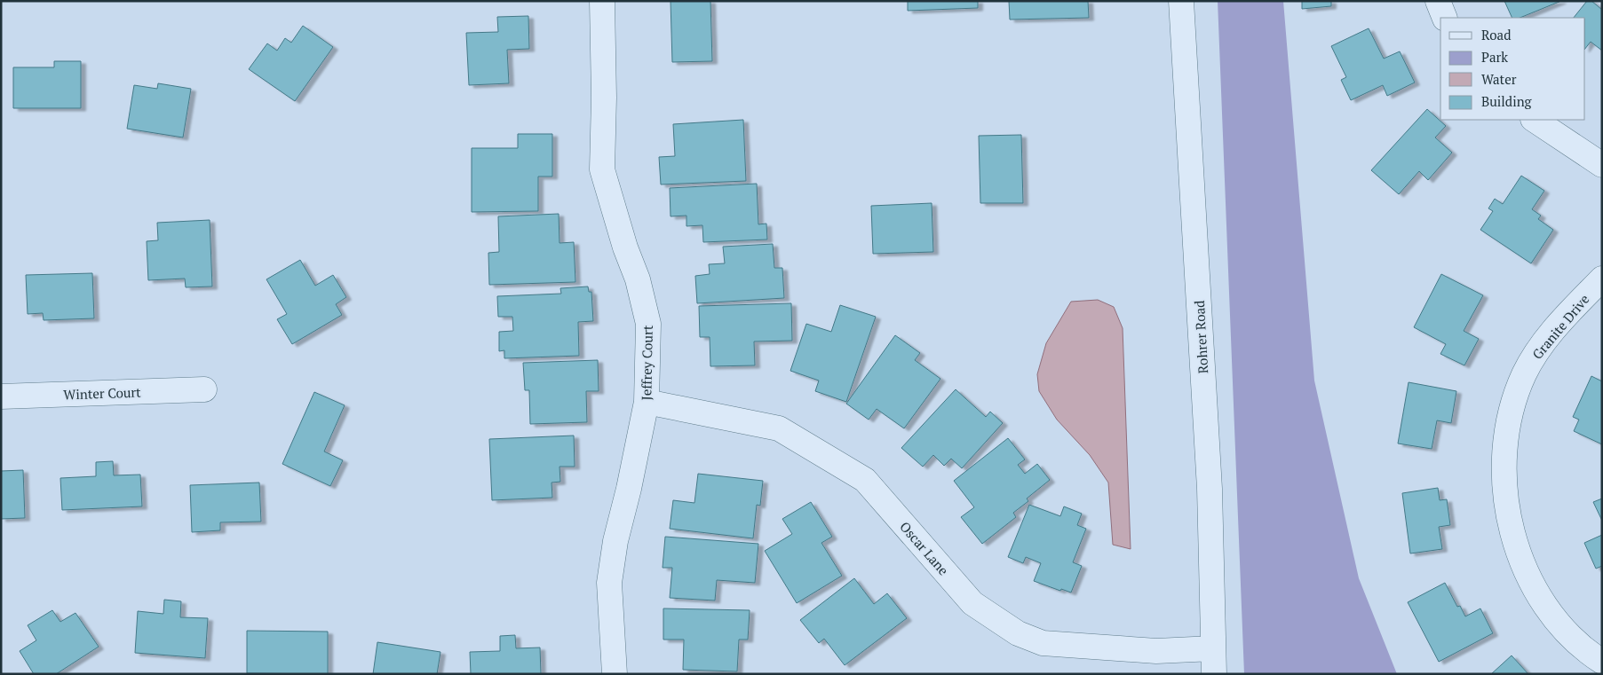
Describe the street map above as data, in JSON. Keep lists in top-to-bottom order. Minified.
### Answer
{"streets":{"street":["Granite Drive","Rohrer Road","Jeffrey Court","Winter Court","Oscar Lane"]},"crossings":[["Rohrer Road","Oscar Lane"],["Jeffrey Court","Oscar Lane"]],"legend":["Road","Park","Water","Building"]}
